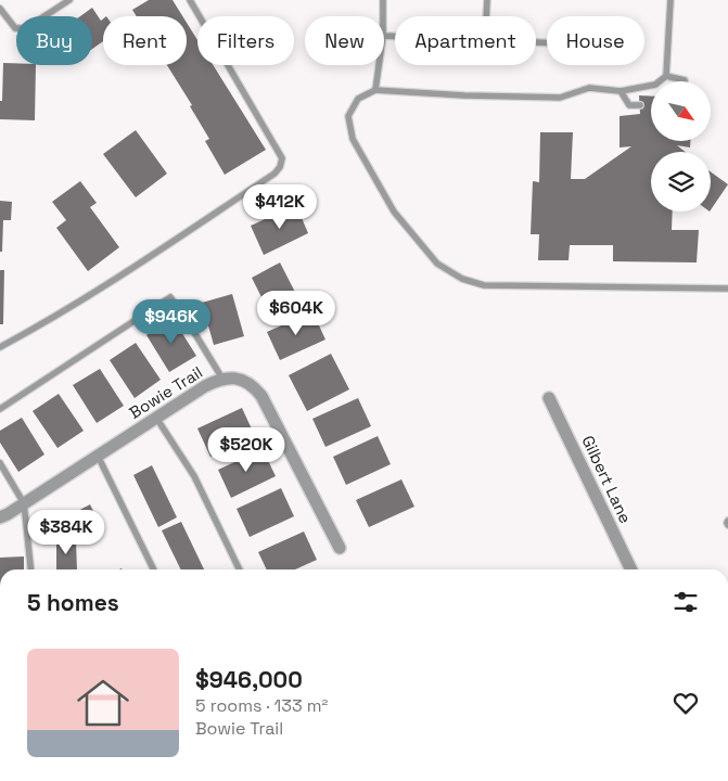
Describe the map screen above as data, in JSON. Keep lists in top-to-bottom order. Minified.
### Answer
{"streets":{"street":["Bowie Trail","Gilbert Lane"]},"north":"bottom right","page":{"chip":["Buy","Rent","Filters","New","Apartment","House"],"price":["$412K","$604K","$946K","$520K","$384K"],"heading":"5 homes","list":[{"name":"$946,000","note":"5 rooms · 133 m² · Bowie Trail"}]}}
